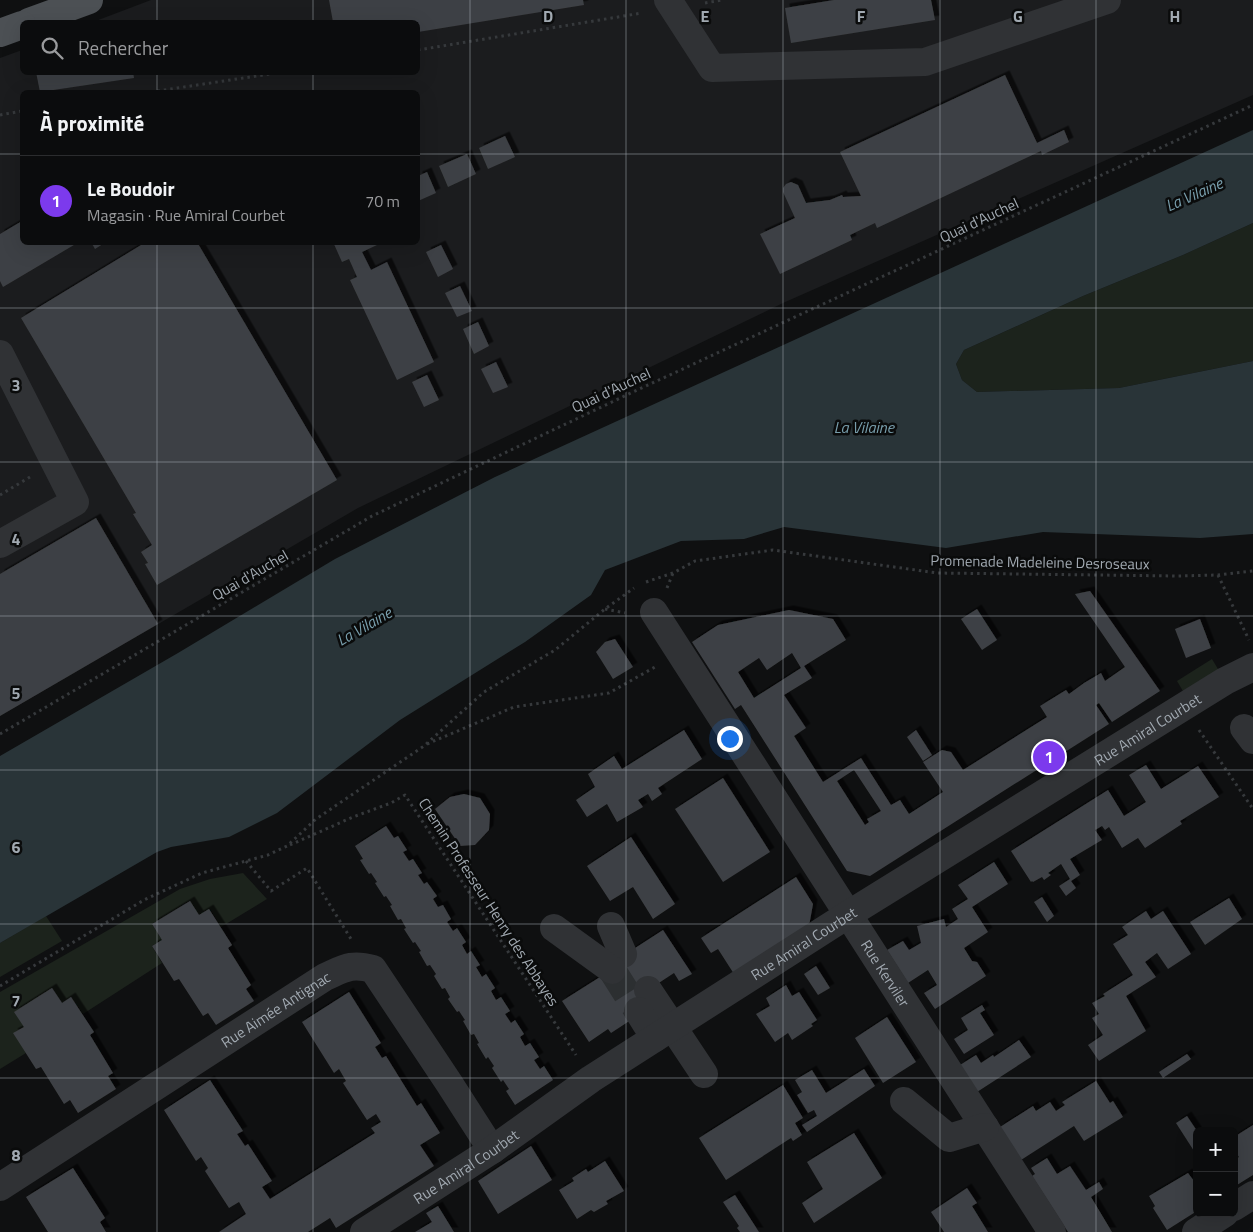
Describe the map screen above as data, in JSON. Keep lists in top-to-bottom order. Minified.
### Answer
{"streets":{"street":["Rue Amiral Courbet","Rue Kerviler","Rue Aimée Antignac"],"path":["Quai d'Auchel","Promenade Madeleine Desroseaux","Chemin Professeur Henry des Abbayes"]},"crossings":[["Promenade Madeleine Desroseaux","Chemin Professeur Henry des Abbayes"],["Rue Amiral Courbet","Chemin Professeur Henry des Abbayes"],["Rue Amiral Courbet","Rue Kerviler"]],"water":["La Vilaine"],"page":{"search":"Rechercher","heading":"À proximité","list":[{"mark":"1","name":"Le Boudoir","note":"Magasin · Rue Amiral Courbet","value":"70 m"}],"pins":"1","map_buttons":["+","−"]},"grid":{"columns":["D","E","F","G","H"],"rows":["3","4","5","6","7","8"]}}
